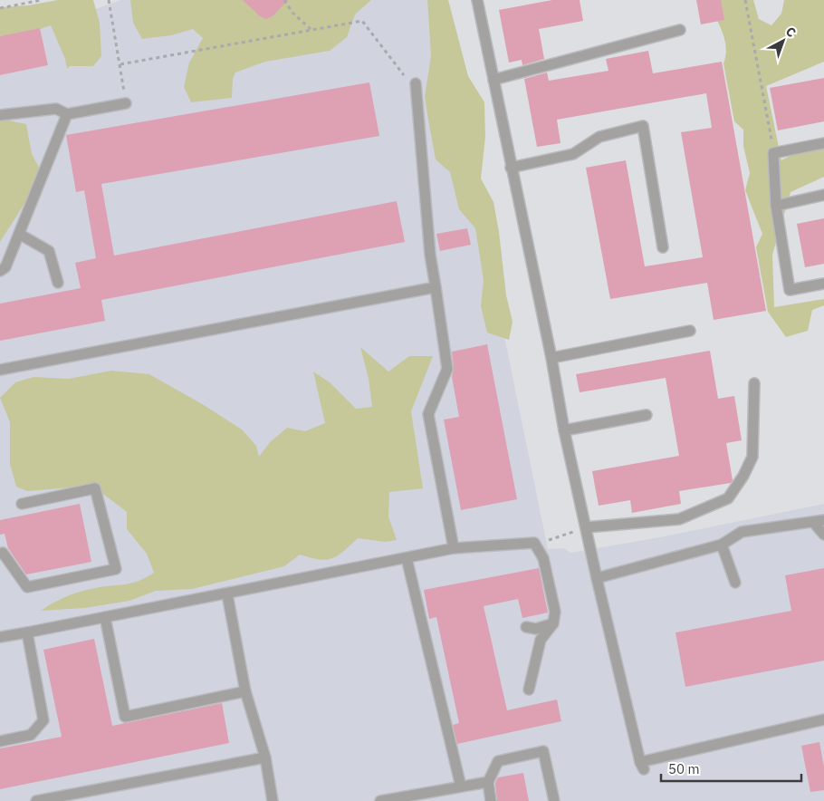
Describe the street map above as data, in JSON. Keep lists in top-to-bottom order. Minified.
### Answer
{"scale_bar":"50 m","north":"top right"}
